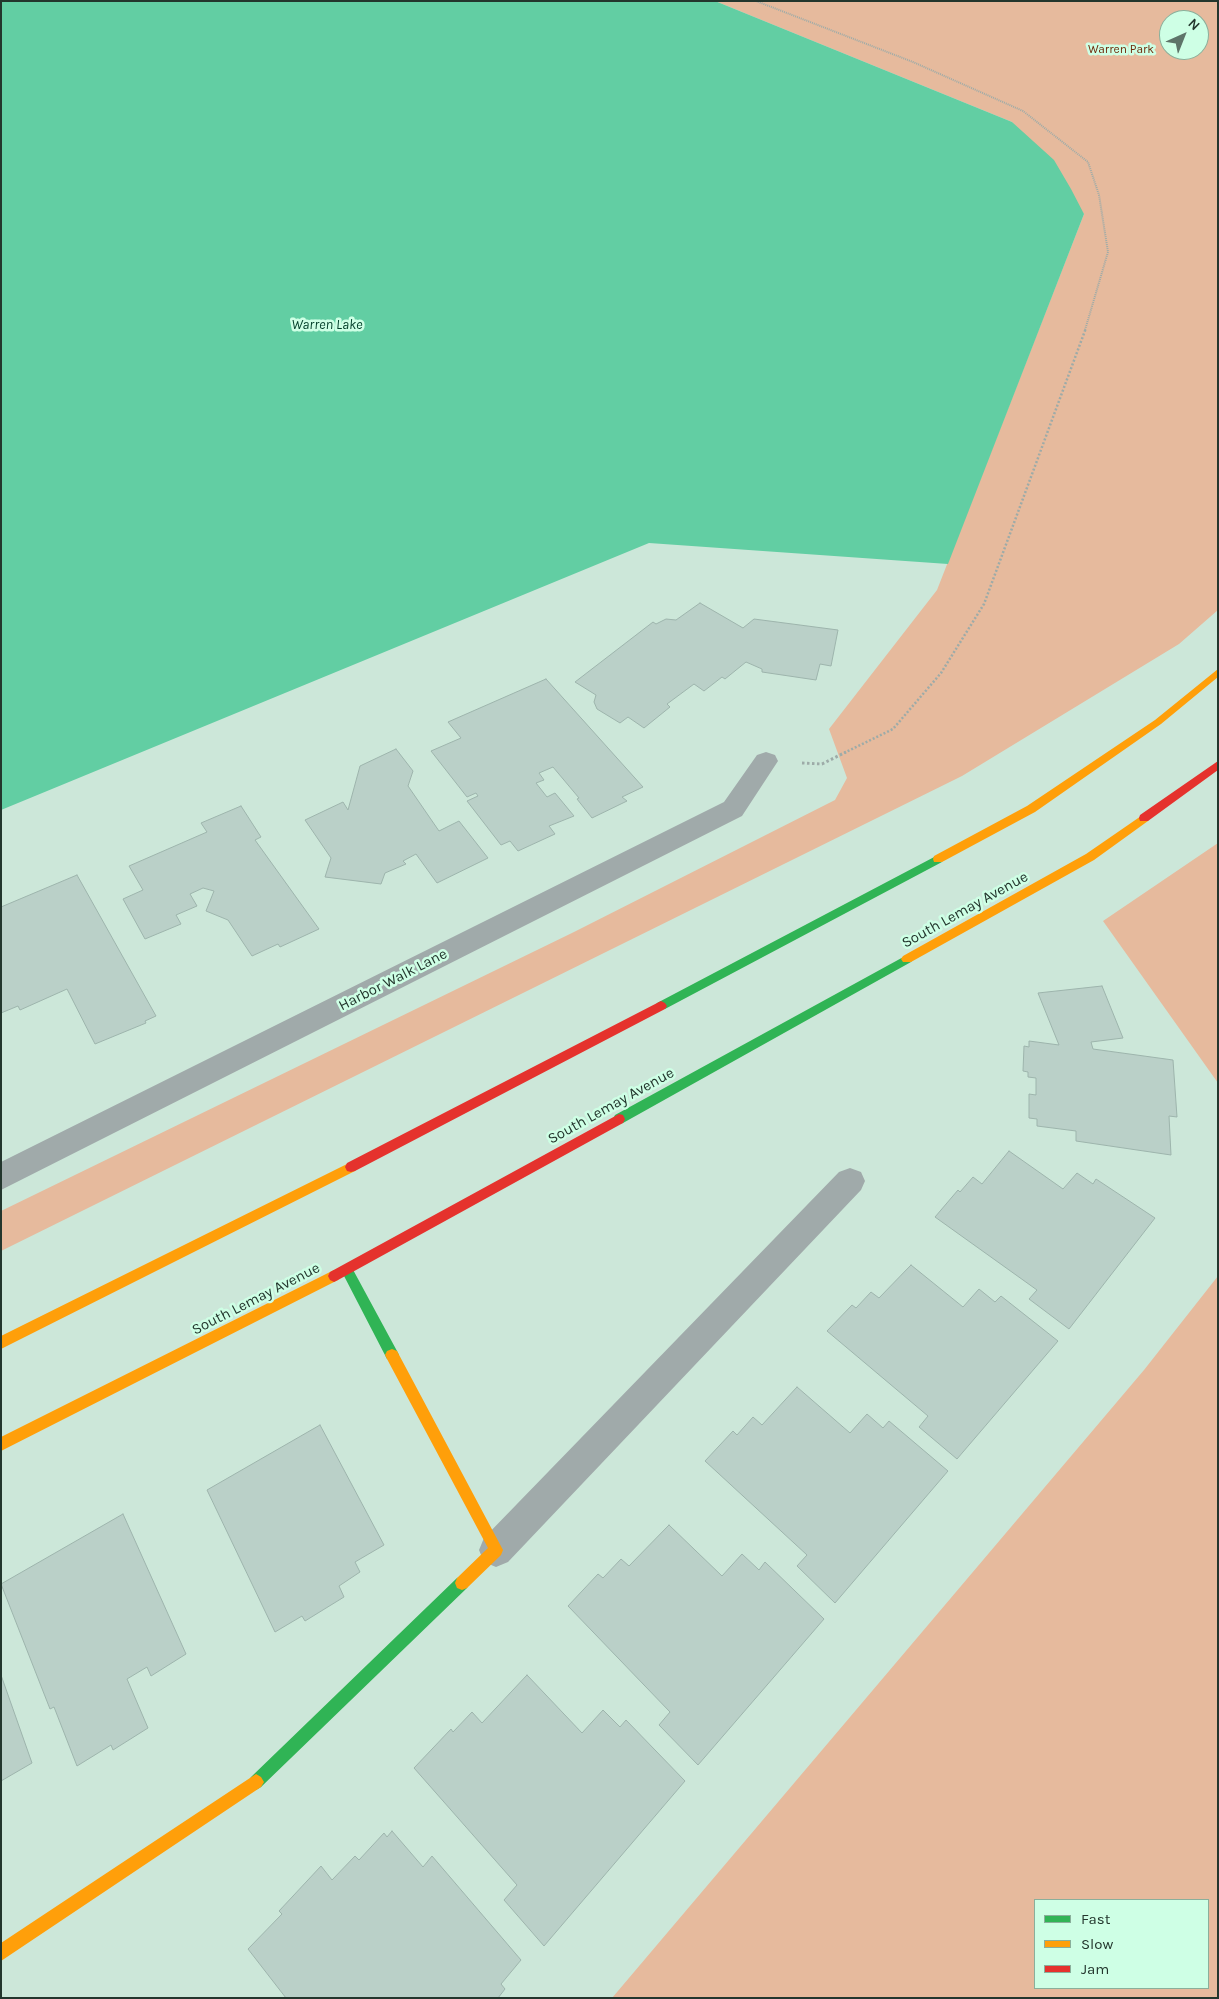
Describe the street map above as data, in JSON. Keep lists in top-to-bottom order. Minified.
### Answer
{"streets":{"main road":["South Lemay Avenue"],"street":["Harbor Walk Lane"]},"water":["Warren Lake"],"parks":["Warren Park"],"legend":["Fast","Slow","Jam"],"north":"top right"}
